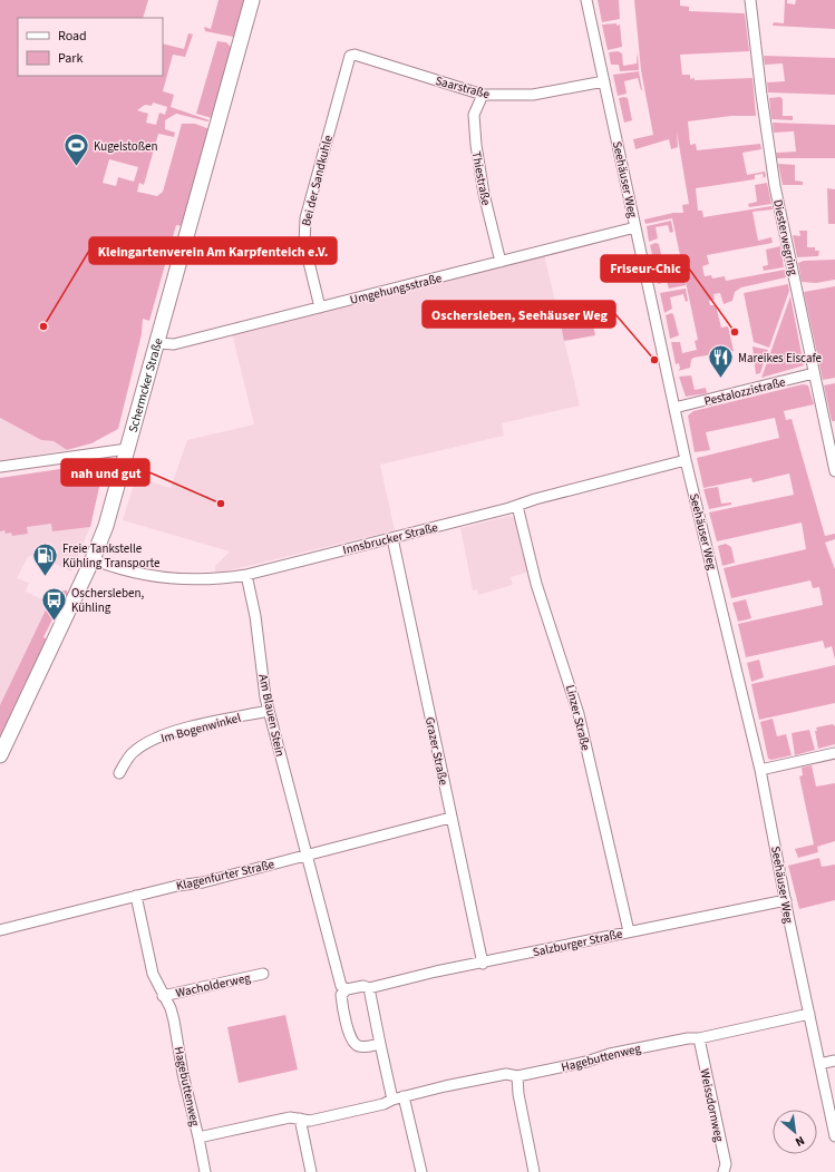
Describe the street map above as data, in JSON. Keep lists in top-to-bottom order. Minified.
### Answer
{"streets":{"main road":["Schermcker Straße"],"street":["Saarstraße","Thiestraße","Seehäuser Weg","Bei der Sandkuhle","Diesterwegring","Umgehungsstraße","Pestalozzistraße","Innsbrucker Straße","Am Blauen Stein","Linzer Straße","Im Bogenwinkel","Grazer Straße","Klagenfurter Straße","Salzburger Straße","Wacholderweg","Hagebuttenweg","Weissdornweg"]},"crossings":[["Saarstraße","Thiestraße"],["Saarstraße","Seehäuser Weg"],["Saarstraße","Bei der Sandkuhle"],["Thiestraße","Umgehungsstraße"],["Seehäuser Weg","Umgehungsstraße"],["Seehäuser Weg","Pestalozzistraße"],["Seehäuser Weg","Innsbrucker Straße"],["Seehäuser Weg","Salzburger Straße"],["Seehäuser Weg","Hagebuttenweg"],["Bei der Sandkuhle","Umgehungsstraße"],["Diesterwegring","Pestalozzistraße"],["Umgehungsstraße","Schermcker Straße"],["Schermcker Straße","Innsbrucker Straße"],["Innsbrucker Straße","Am Blauen Stein"],["Innsbrucker Straße","Linzer Straße"],["Innsbrucker Straße","Grazer Straße"],["Am Blauen Stein","Im Bogenwinkel"],["Am Blauen Stein","Klagenfurter Straße"],["Linzer Straße","Salzburger Straße"],["Grazer Straße","Klagenfurter Straße"],["Grazer Straße","Salzburger Straße"],["Klagenfurter Straße","Hagebuttenweg"],["Wacholderweg","Hagebuttenweg"],["Hagebuttenweg","Weissdornweg"]],"places":{"sports":["Kugelstoßen"],"other":["Kleingartenverein Am Karpfenteich e.V.","Friseur-Chic","Oschersleben, Seehäuser Weg","nah und gut"],"restaurant":["Mareikes Eiscafe"],"fuel station":["Freie Tankstelle Kühling Transporte"],"bus stop":["Oschersleben, Kühling"]},"legend":["Road","Park"],"north":"bottom right"}
